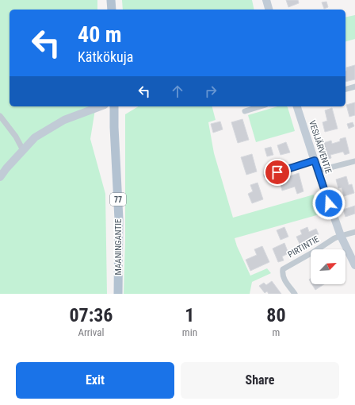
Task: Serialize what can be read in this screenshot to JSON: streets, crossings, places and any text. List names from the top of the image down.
{
  "streets": {
    "main road": ["77", "MAANINGANTIE"],
    "street": ["VESIJÄRVENTIE", "PIRTINTIE"]
  },
  "crossings": [
    ["VESIJÄRVENTIE", "PIRTINTIE"]
  ],
  "north": "top right",
  "page": {
    "turn": ["40 m", "Kätkökuja"],
    "eta": [
      "07:36",
      "Arrival",
      "1",
      "min",
      "80",
      "m"
    ],
    "buttons": ["Exit", "Share"]
  }
}
